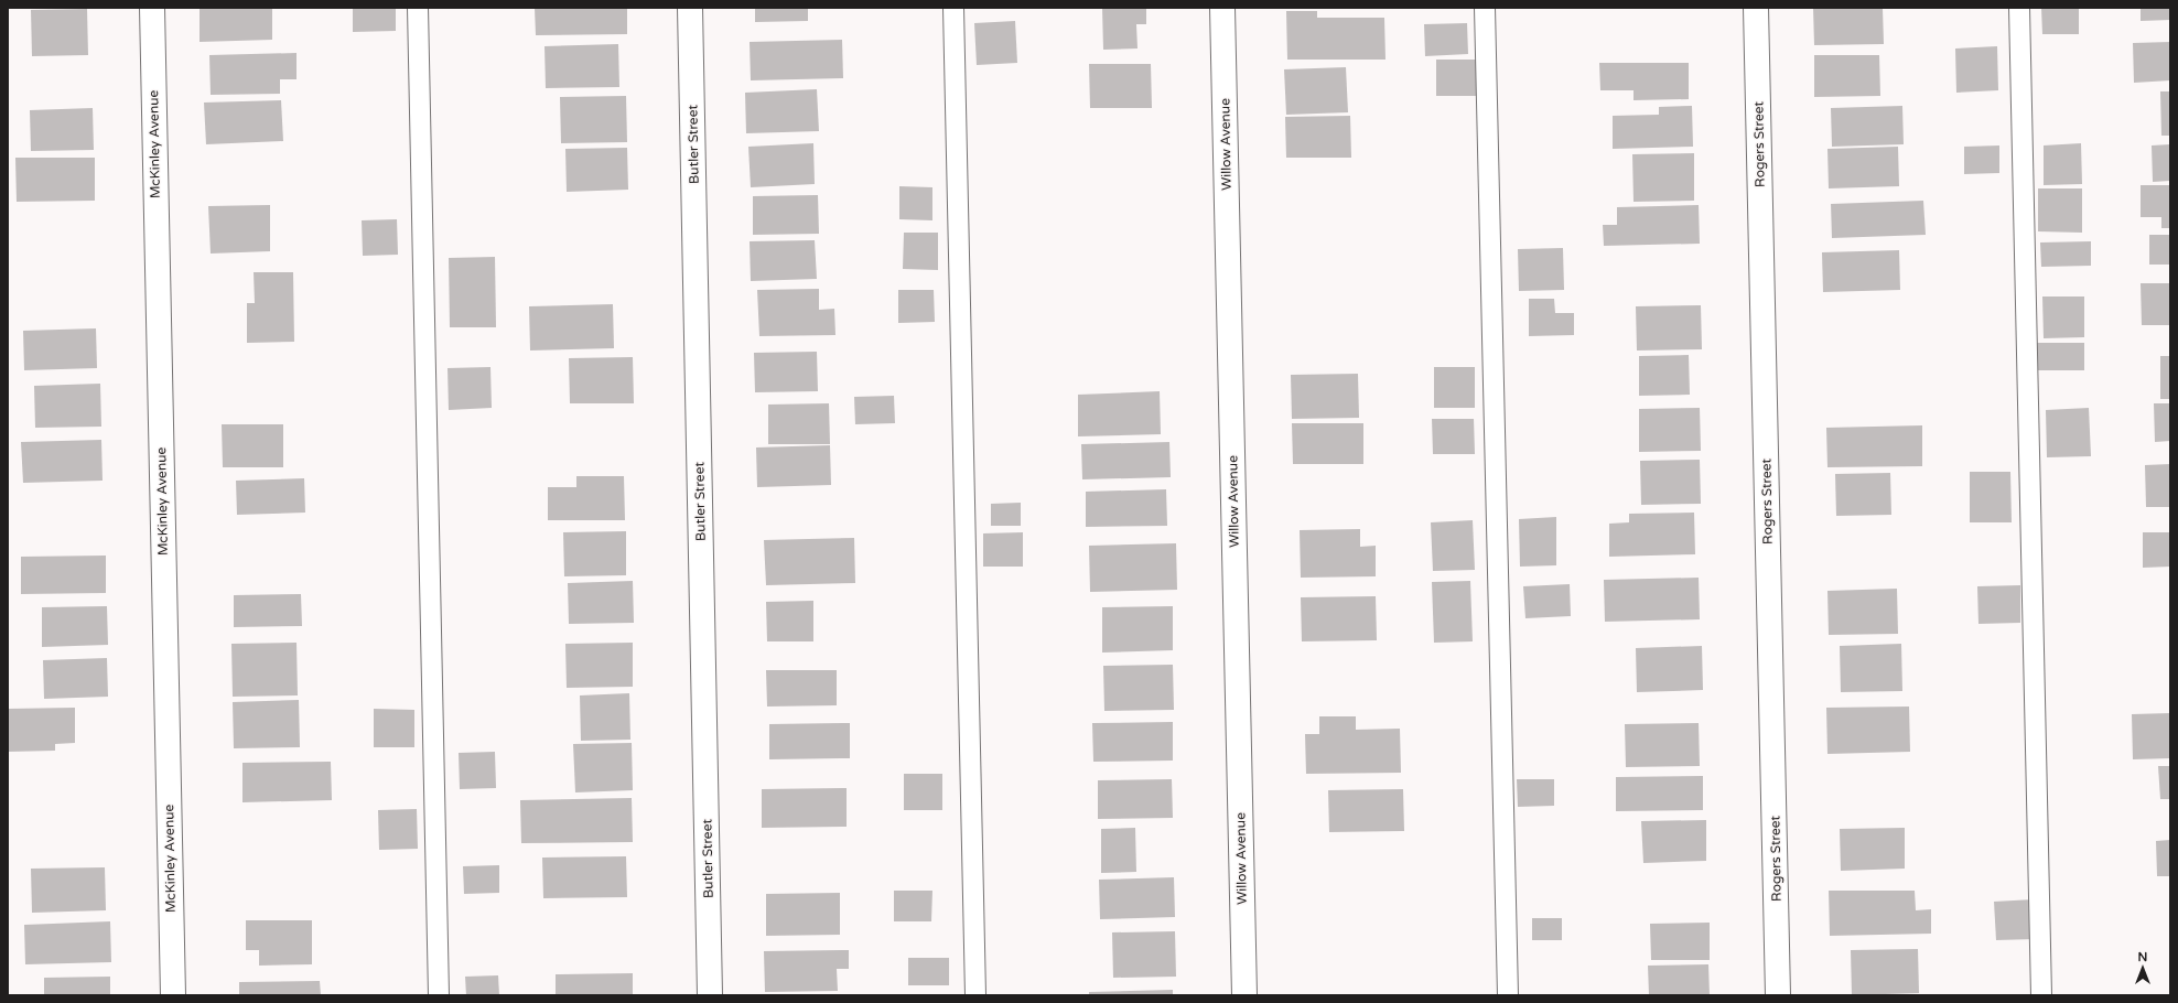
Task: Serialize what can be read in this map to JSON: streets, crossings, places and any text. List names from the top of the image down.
{
  "streets": {
    "street": [
      "McKinley Avenue",
      "Butler Street",
      "Willow Avenue",
      "Rogers Street"
    ]
  },
  "north": "top"
}
